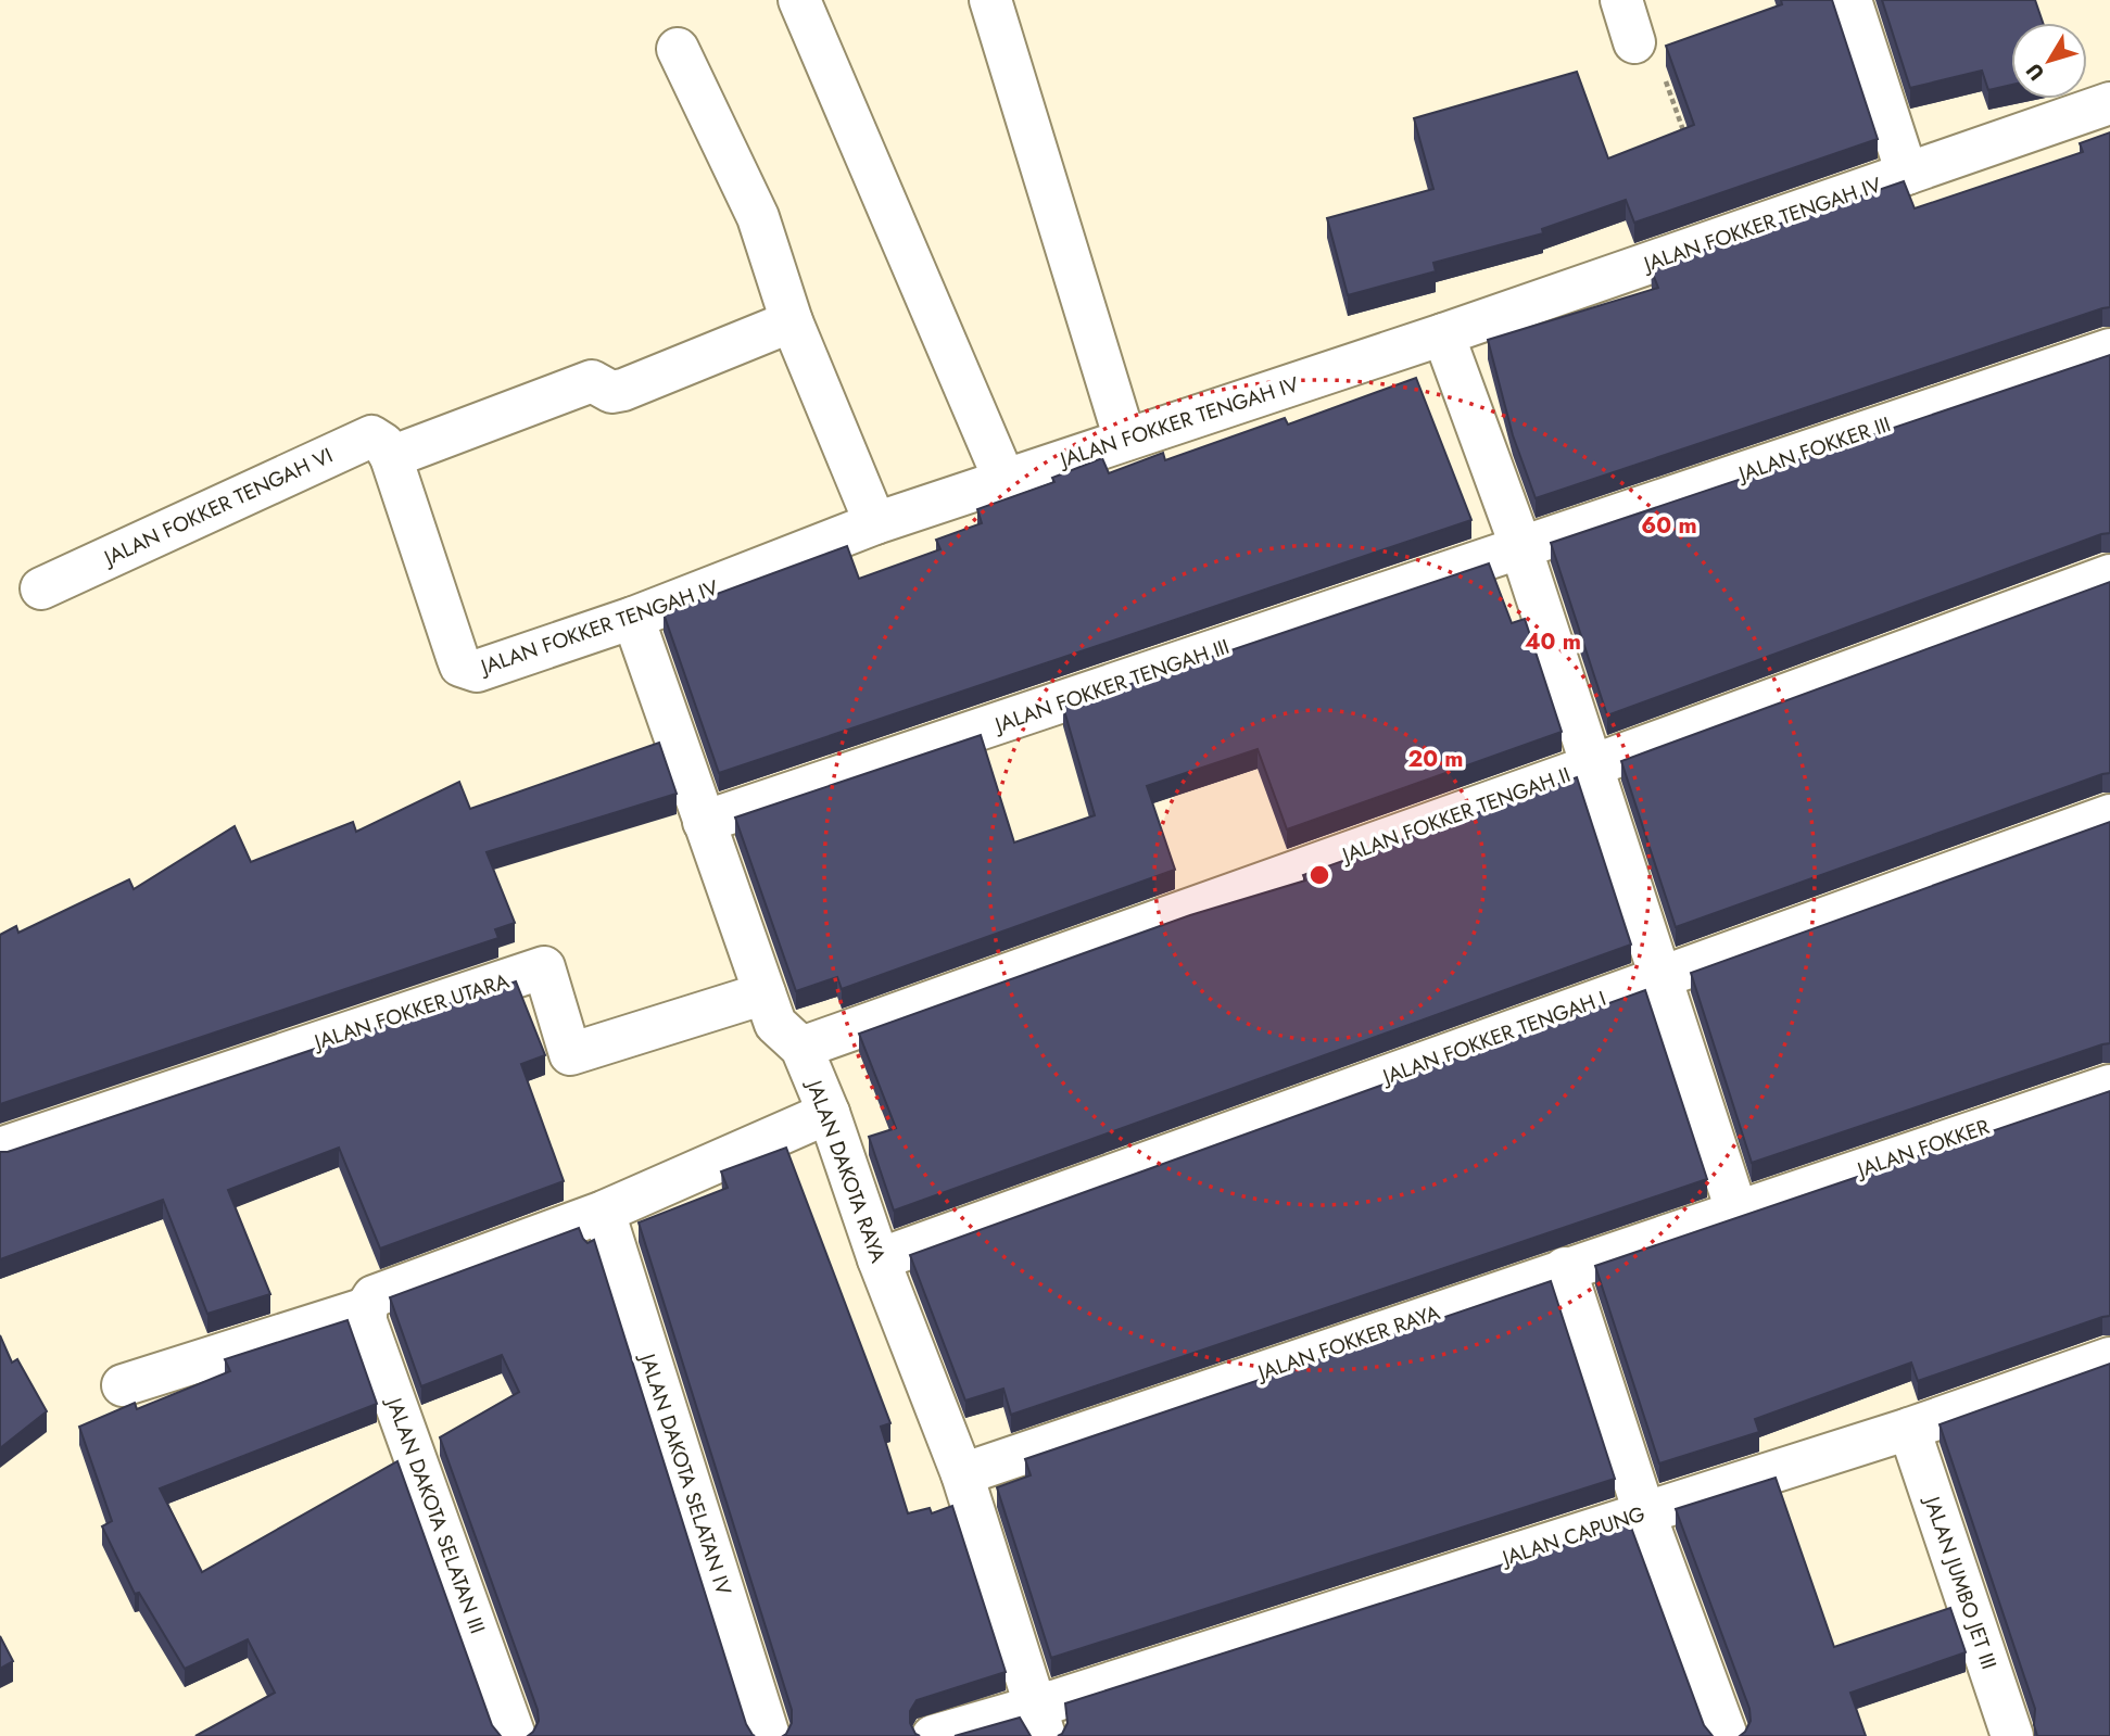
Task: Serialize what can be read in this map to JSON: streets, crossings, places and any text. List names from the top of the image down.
{
  "streets": {
    "street": [
      "JALAN FOKKER TENGAH IV",
      "JALAN FOKKER III",
      "JALAN FOKKER TENGAH VI",
      "JALAN FOKKER TENGAH III",
      "JALAN FOKKER TENGAH II",
      "JALAN FOKKER UTARA",
      "JALAN FOKKER TENGAH I",
      "JALAN FOKKER",
      "JALAN DAKOTA RAYA",
      "JALAN FOKKER RAYA",
      "JALAN DAKOTA SELATAN IV",
      "JALAN DAKOTA SELATAN III",
      "JALAN CAPUNG",
      "JALAN JUMBO JET III"
    ]
  },
  "crossings": [
    ["JALAN FOKKER TENGAH IV", "JALAN FOKKER TENGAH VI"],
    ["JALAN FOKKER TENGAH IV", "JALAN DAKOTA RAYA"],
    ["JALAN FOKKER III", "JALAN FOKKER TENGAH III"],
    ["JALAN FOKKER TENGAH III", "JALAN DAKOTA RAYA"],
    ["JALAN FOKKER TENGAH II", "JALAN DAKOTA RAYA"],
    ["JALAN FOKKER UTARA", "JALAN DAKOTA RAYA"],
    ["JALAN FOKKER TENGAH I", "JALAN DAKOTA RAYA"],
    ["JALAN FOKKER", "JALAN FOKKER RAYA"],
    ["JALAN DAKOTA RAYA", "JALAN FOKKER RAYA"],
    ["JALAN DAKOTA RAYA", "JALAN CAPUNG"],
    ["JALAN CAPUNG", "JALAN JUMBO JET III"]
  ],
  "north": "bottom left",
  "rings": ["60 m", "40 m", "20 m"]
}
